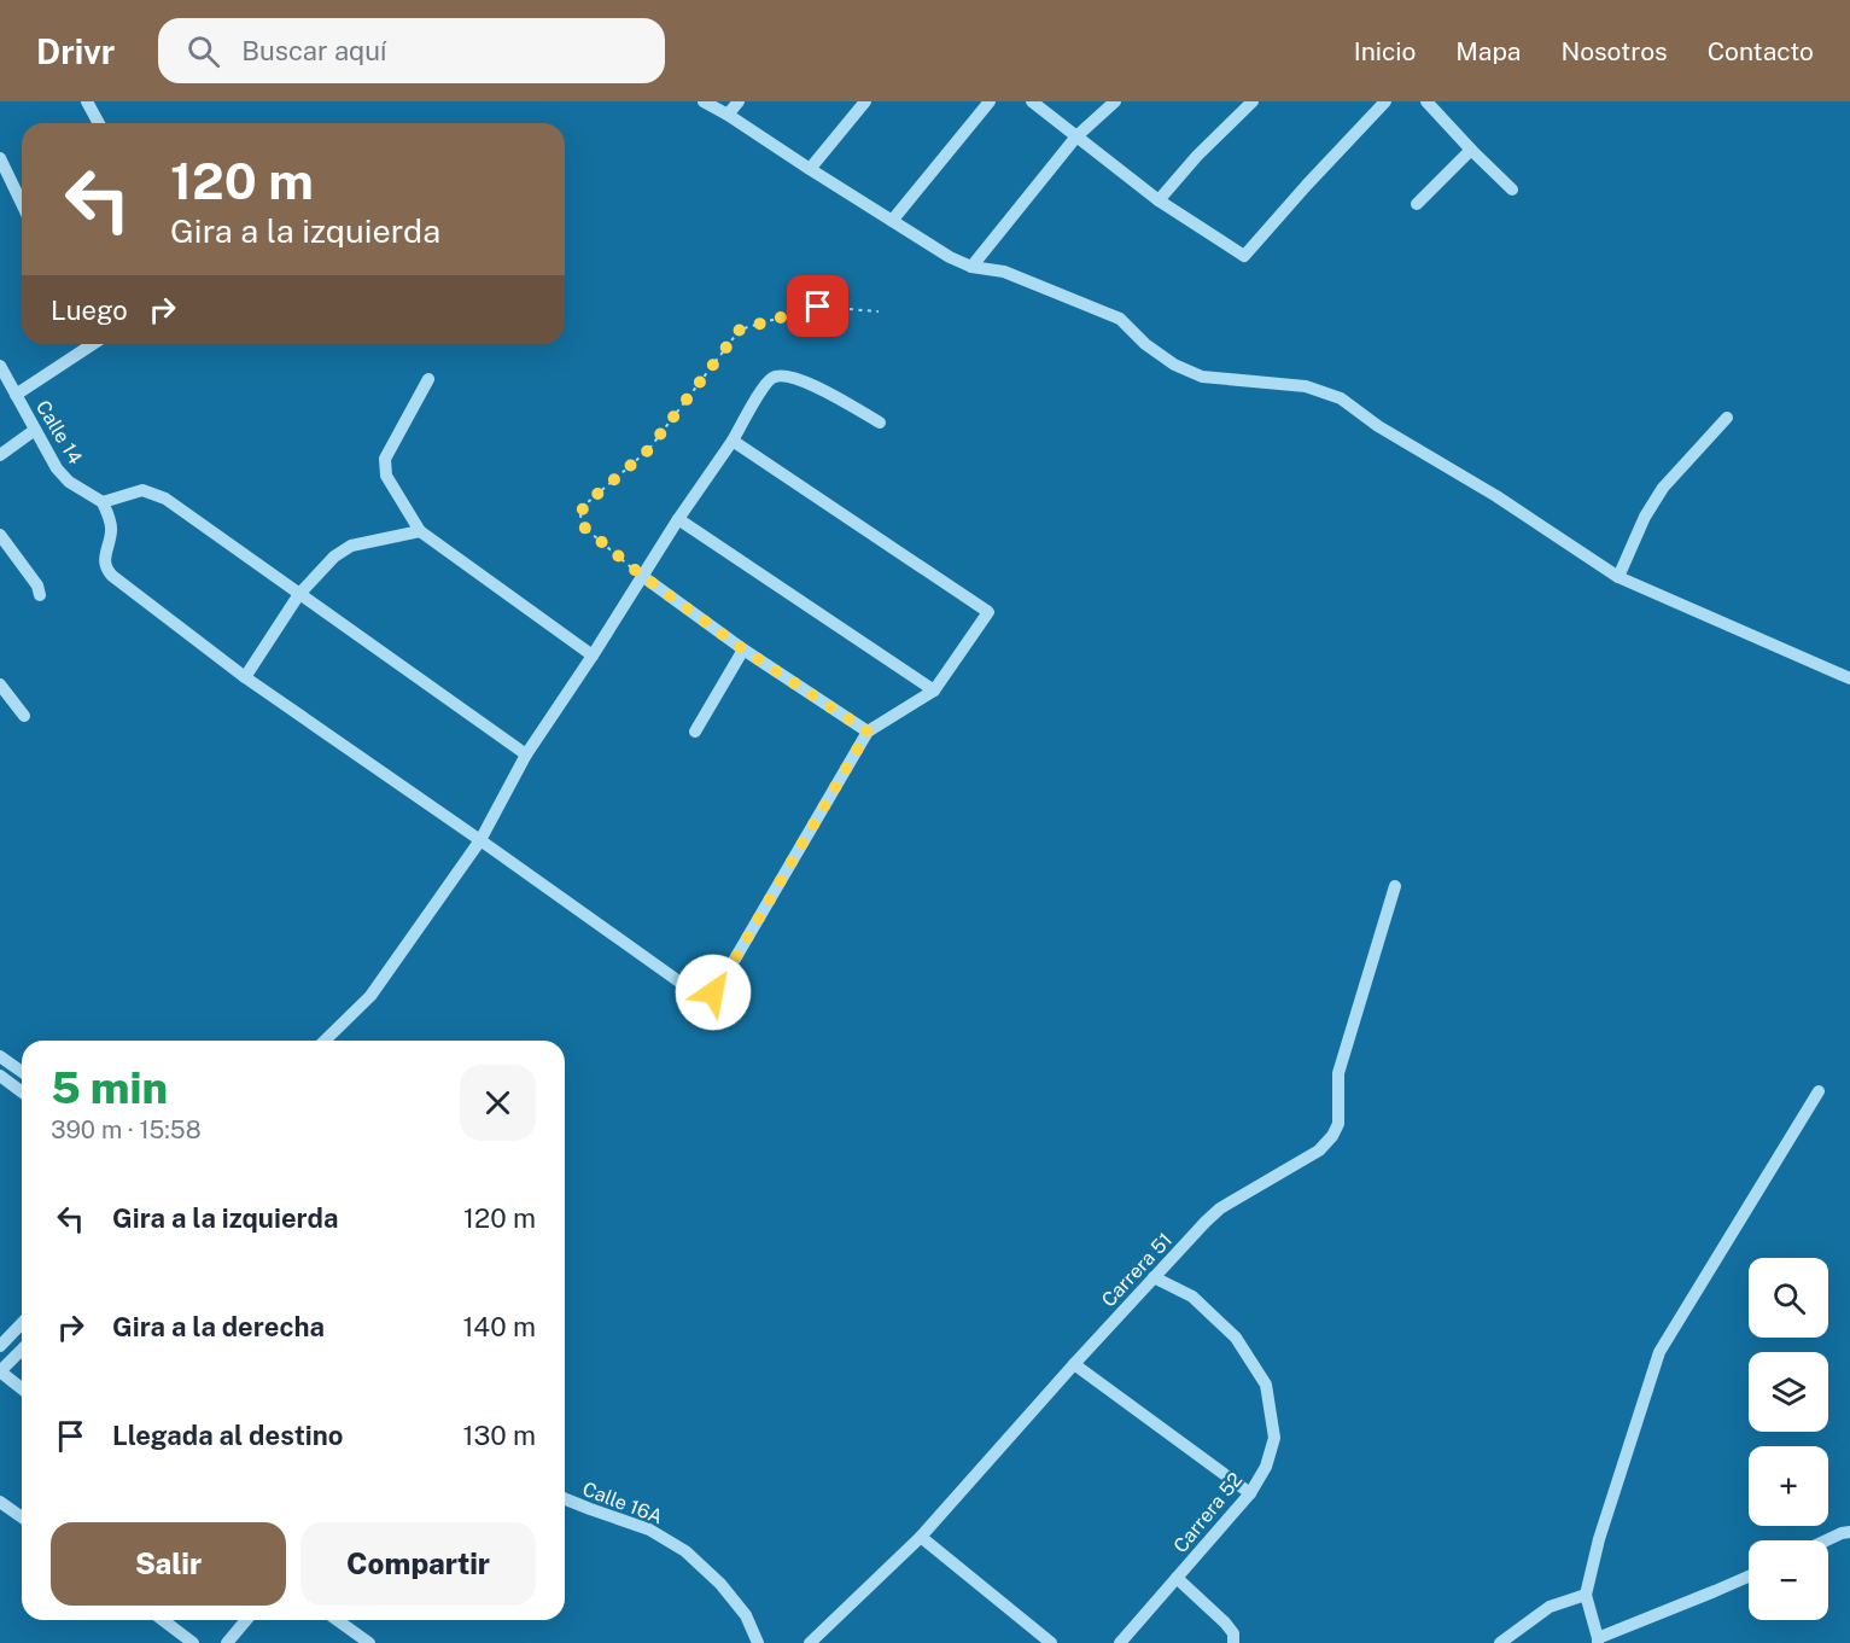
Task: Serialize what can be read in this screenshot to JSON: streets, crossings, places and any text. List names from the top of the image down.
{
  "streets": {
    "street": [
      "Calle 14",
      "Carrera 51",
      "Calle 16A",
      "Carrera 52"
    ]
  },
  "crossings": [
    ["Carrera 51", "Carrera 52"]
  ],
  "page": {
    "header": "Drivr",
    "search": "Buscar aquí",
    "nav": [
      "Inicio",
      "Mapa",
      "Nosotros",
      "Contacto"
    ],
    "turn": ["120 m", "Gira a la izquierda"],
    "then": "Luego",
    "heading": ["5 min", "390 m · 15:58"],
    "list": [
      {
        "name": "Gira a la izquierda",
        "value": "120 m"
      },
      {
        "name": "Gira a la derecha",
        "value": "140 m"
      },
      {
        "name": "Llegada al destino",
        "value": "130 m"
      }
    ],
    "map_buttons": ["+", "−"],
    "buttons": ["Salir", "Compartir"]
  }
}
